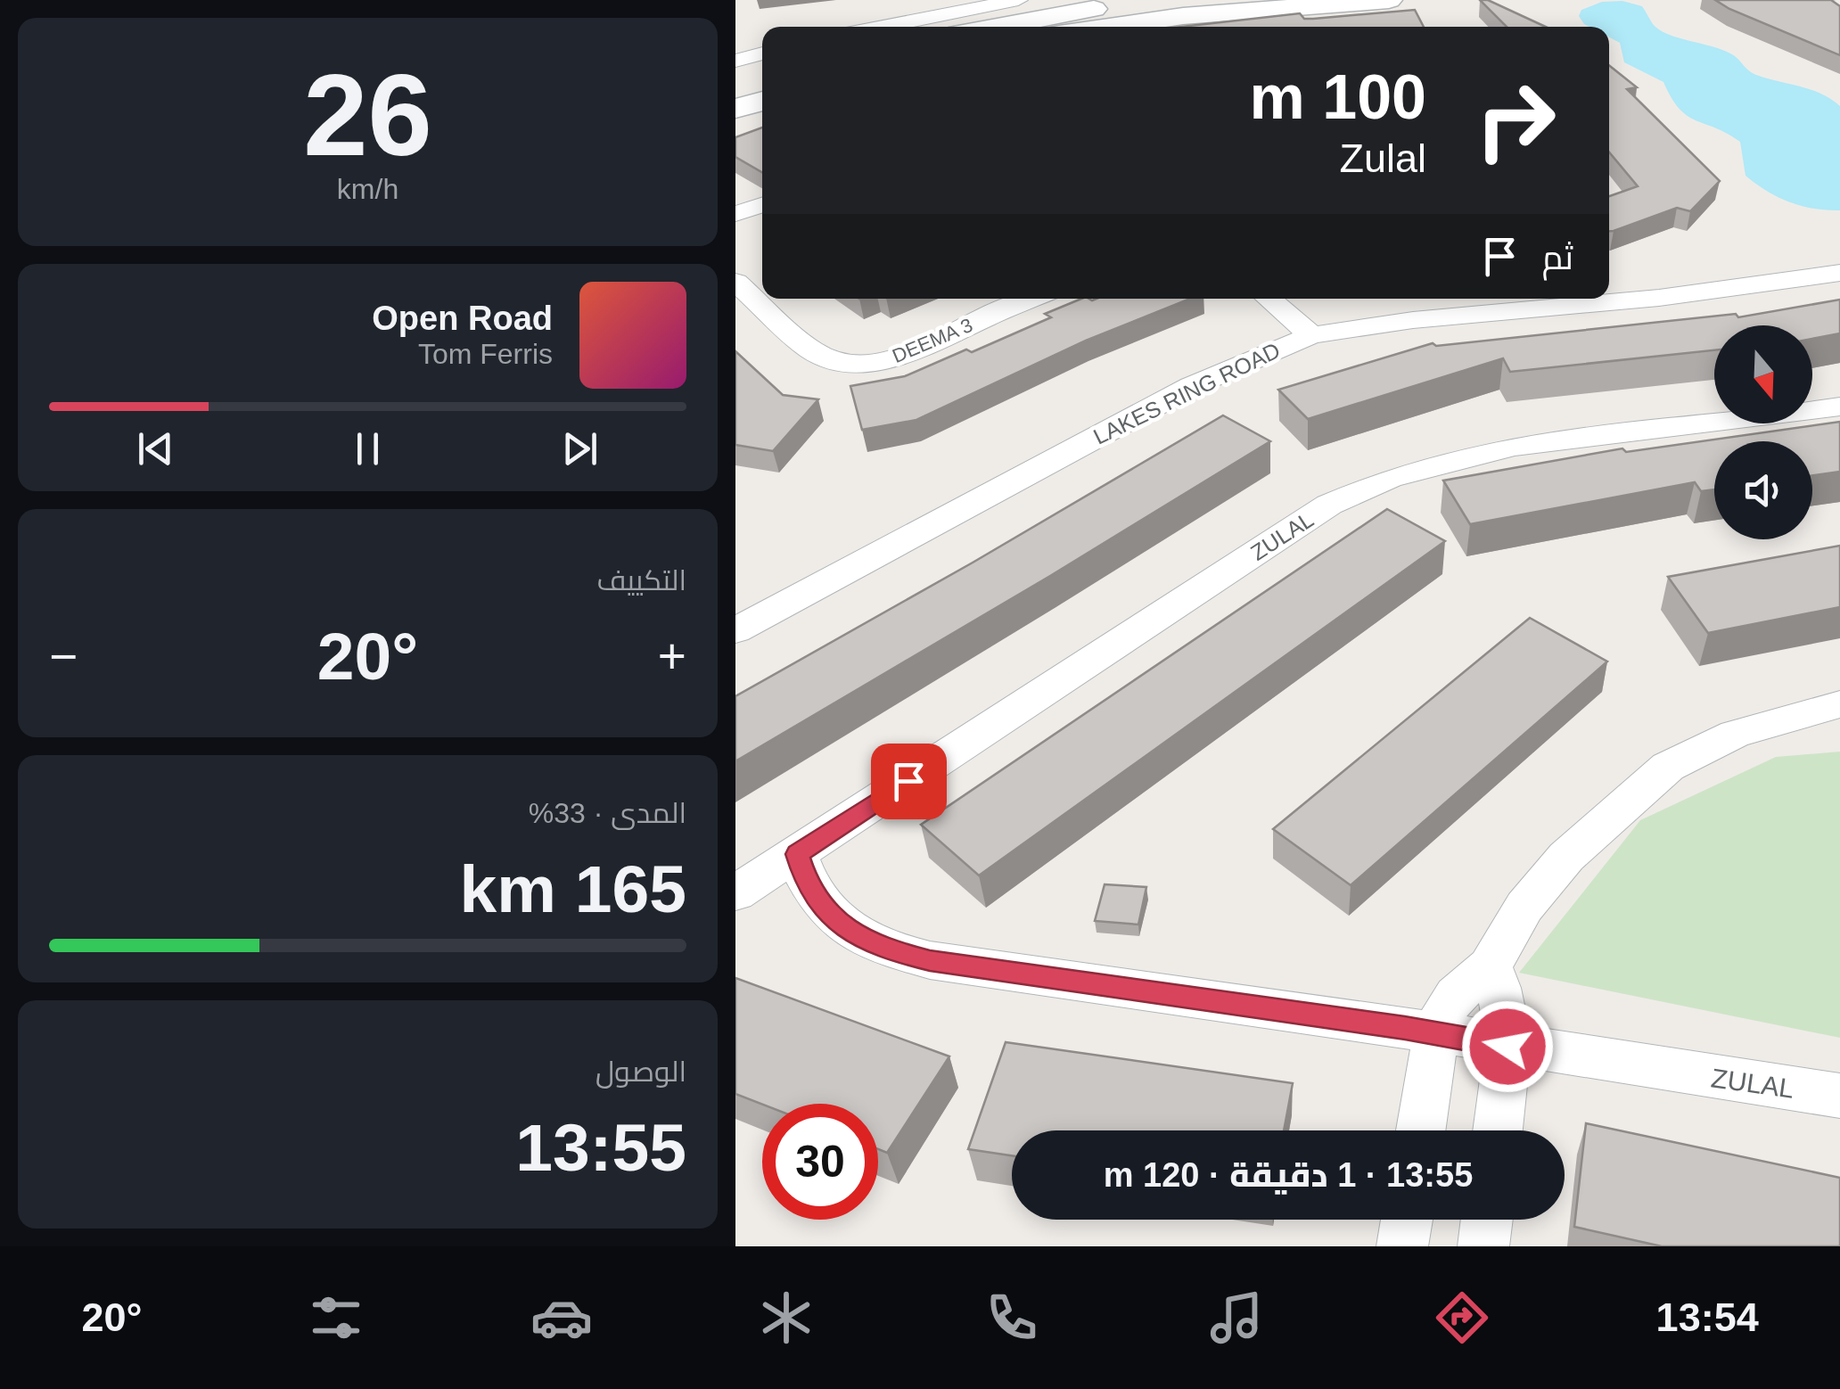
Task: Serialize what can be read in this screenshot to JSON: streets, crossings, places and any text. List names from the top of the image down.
{
  "streets": {
    "street": ["DEEMA 3", "LAKES RING ROAD", "ZULAL"]
  },
  "north": "bottom",
  "page": {
    "tile": [
      ["26", "km/h"],
      "التكييف",
      ["المدى · 33%", "165 km"],
      ["الوصول", "13:55"]
    ],
    "turn": ["100 m", "Zulal"],
    "then": "ثم",
    "song": ["Open Road", "Tom Ferris"],
    "heat": ["−", "20°", "+"],
    "limit": "30",
    "trip": "13:55 · 1 دقيقة · 120 m",
    "tabs": ["13:54", "20°"]
  }
}
